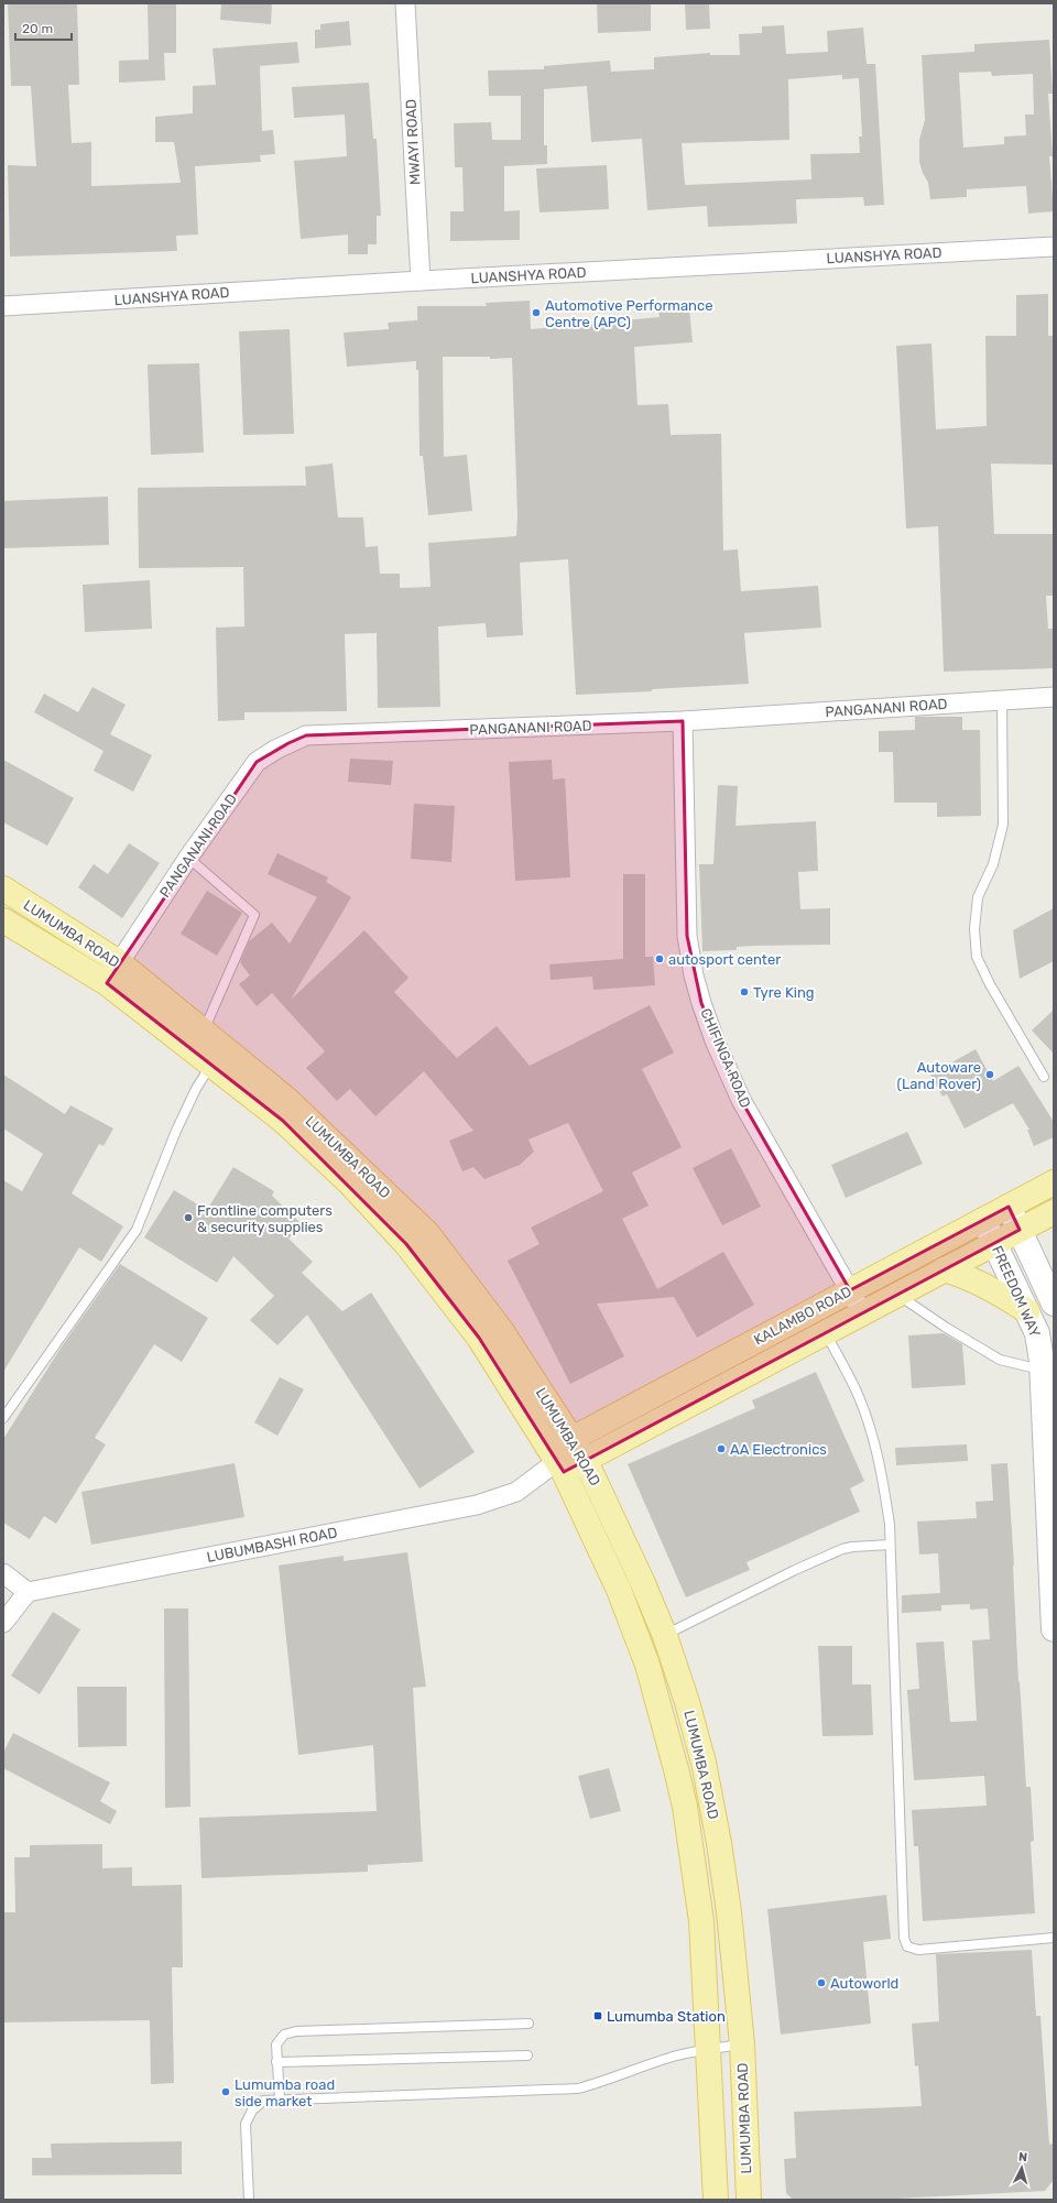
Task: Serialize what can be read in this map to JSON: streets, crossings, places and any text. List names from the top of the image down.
{
  "streets": {
    "main road": ["LUMUMBA ROAD", "FREEDOM WAY", "KALAMBO ROAD"],
    "street": [
      "MWAYI ROAD",
      "LUANSHYA ROAD",
      "PANGANANI ROAD",
      "CHIFINGA ROAD",
      "LUBUMBASHI ROAD"
    ]
  },
  "crossings": [
    ["MWAYI ROAD", "LUANSHYA ROAD"],
    ["PANGANANI ROAD", "LUMUMBA ROAD"],
    ["PANGANANI ROAD", "CHIFINGA ROAD"],
    ["LUMUMBA ROAD", "KALAMBO ROAD"],
    ["LUMUMBA ROAD", "LUBUMBASHI ROAD"],
    ["CHIFINGA ROAD", "KALAMBO ROAD"],
    ["FREEDOM WAY", "KALAMBO ROAD"],
    ["KALAMBO ROAD", "LUBUMBASHI ROAD"]
  ],
  "places": {
    "other": [
      "Automotive Performance Centre (APC)",
      "autosport center",
      "Tyre King",
      "Autoware (Land Rover)",
      "Frontline computers & security supplies",
      "AA Electronics",
      "Autoworld",
      "Lumumba road side market"
    ],
    "transit": ["Lumumba Station"]
  },
  "scale_bar": "20 m",
  "north": "top"
}
